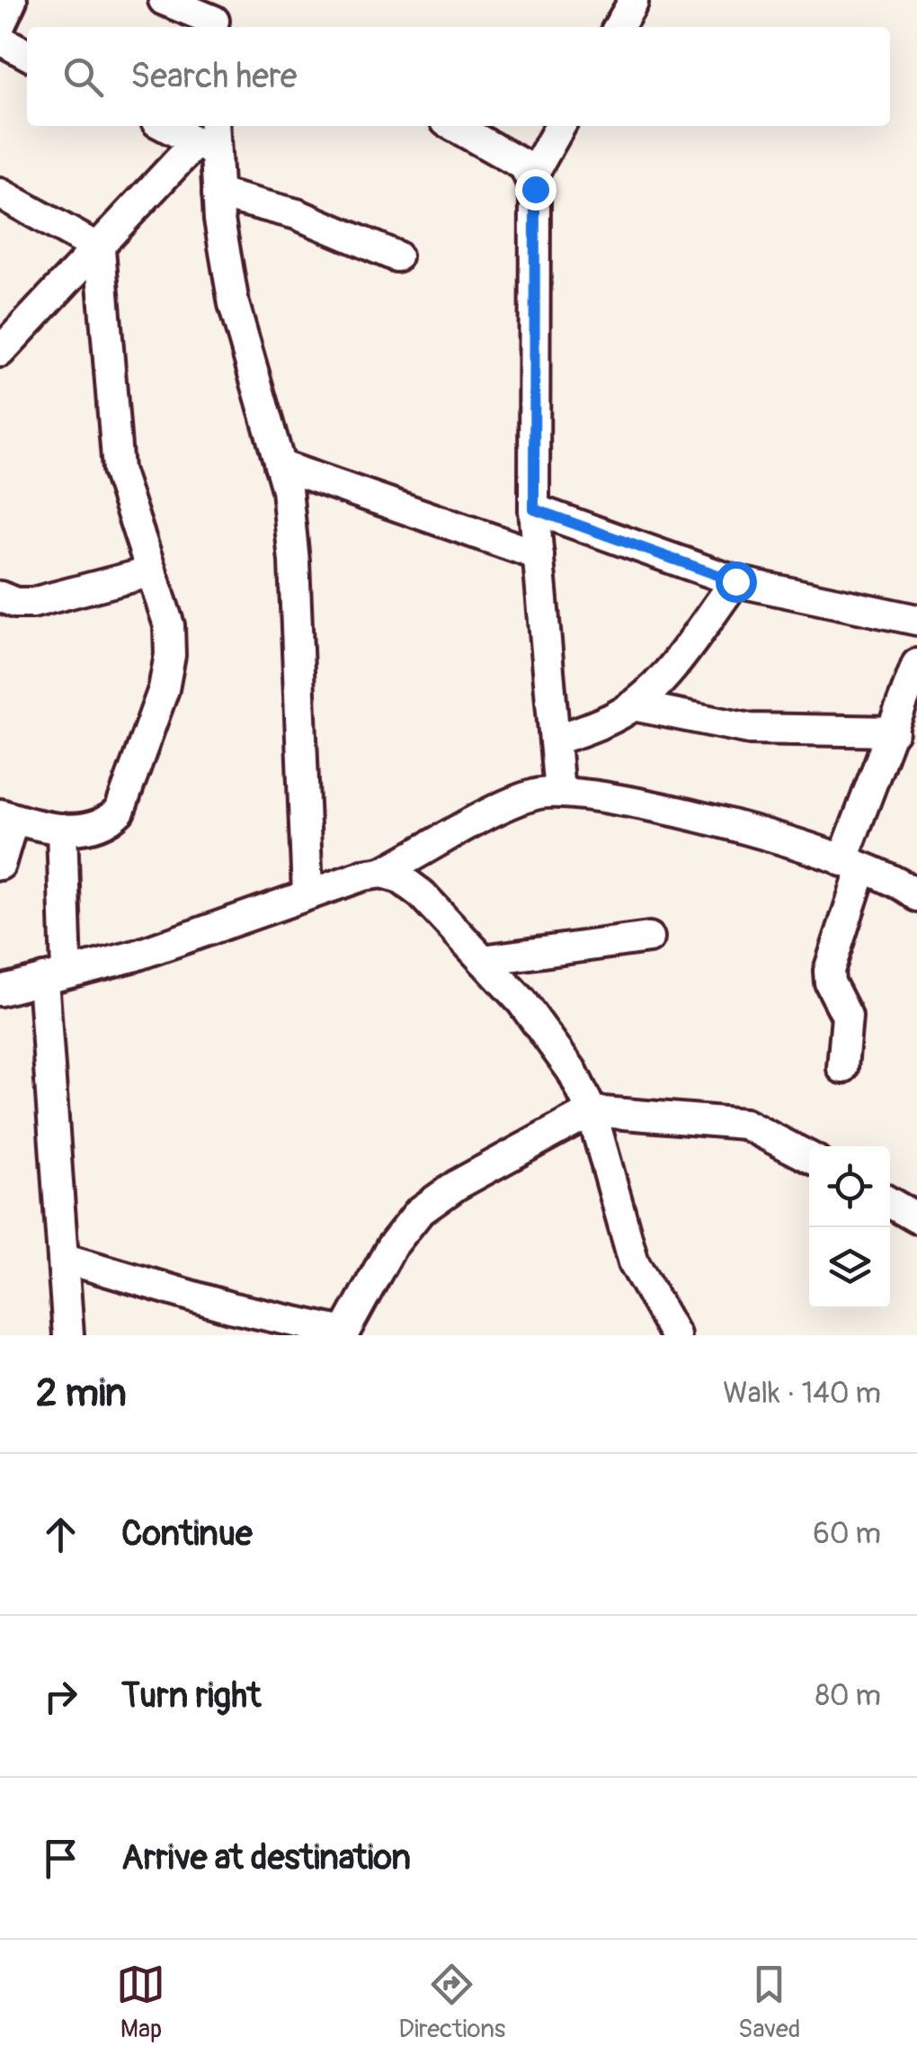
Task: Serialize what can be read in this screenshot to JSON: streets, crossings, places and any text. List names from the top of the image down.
{
  "page": {
    "search": "Search here",
    "heading": ["2 min", "Walk · 140 m"],
    "list": [
      ["Continue", "60 m"],
      ["Turn right", "80 m"],
      "Arrive at destination"
    ],
    "nav": ["Map", "Directions", "Saved"]
  }
}
